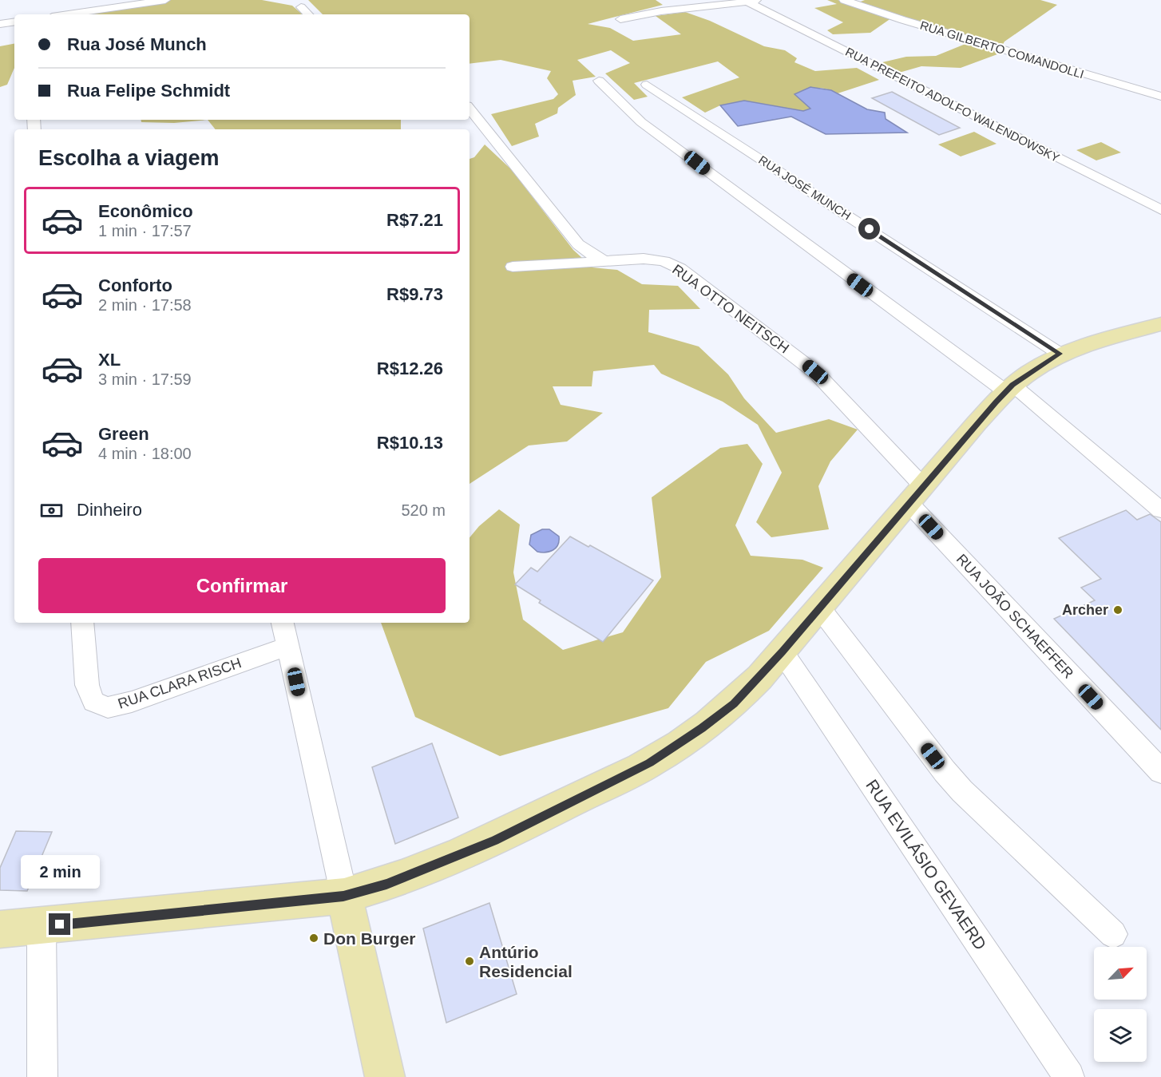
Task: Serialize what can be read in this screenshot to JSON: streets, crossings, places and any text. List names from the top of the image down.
{
  "streets": {
    "street": [
      "RUA GILBERTO COMANDOLLI",
      "RUA PREFEITO ADOLFO WALENDOWSKY",
      "RUA JOSÉ MUNCH",
      "RUA OTTO NEITSCH",
      "RUA JOÃO SCHAEFFER",
      "RUA CLARA RISCH",
      "RUA EVILÁSIO GEVAERD"
    ]
  },
  "crossings": [
    ["RUA OTTO NEITSCH", "RUA JOÃO SCHAEFFER"]
  ],
  "places": ["Archer", "Don Burger", "Antúrio Residencial"],
  "north": "top right",
  "page": {
    "banner": ["Rua José Munch", "Rua Felipe Schmidt"],
    "heading": "Escolha a viagem",
    "list": [
      {
        "name": "Econômico",
        "note": "1 min · 17:57",
        "value": "R$7.21"
      },
      {
        "name": "Conforto",
        "note": "2 min · 17:58",
        "value": "R$9.73"
      },
      {
        "name": "XL",
        "note": "3 min · 17:59",
        "value": "R$12.26"
      },
      {
        "name": "Green",
        "note": "4 min · 18:00",
        "value": "R$10.13"
      }
    ],
    "pay": ["Dinheiro", "520 m"],
    "buttons": "Confirmar",
    "bubble": "2 min"
  }
}
